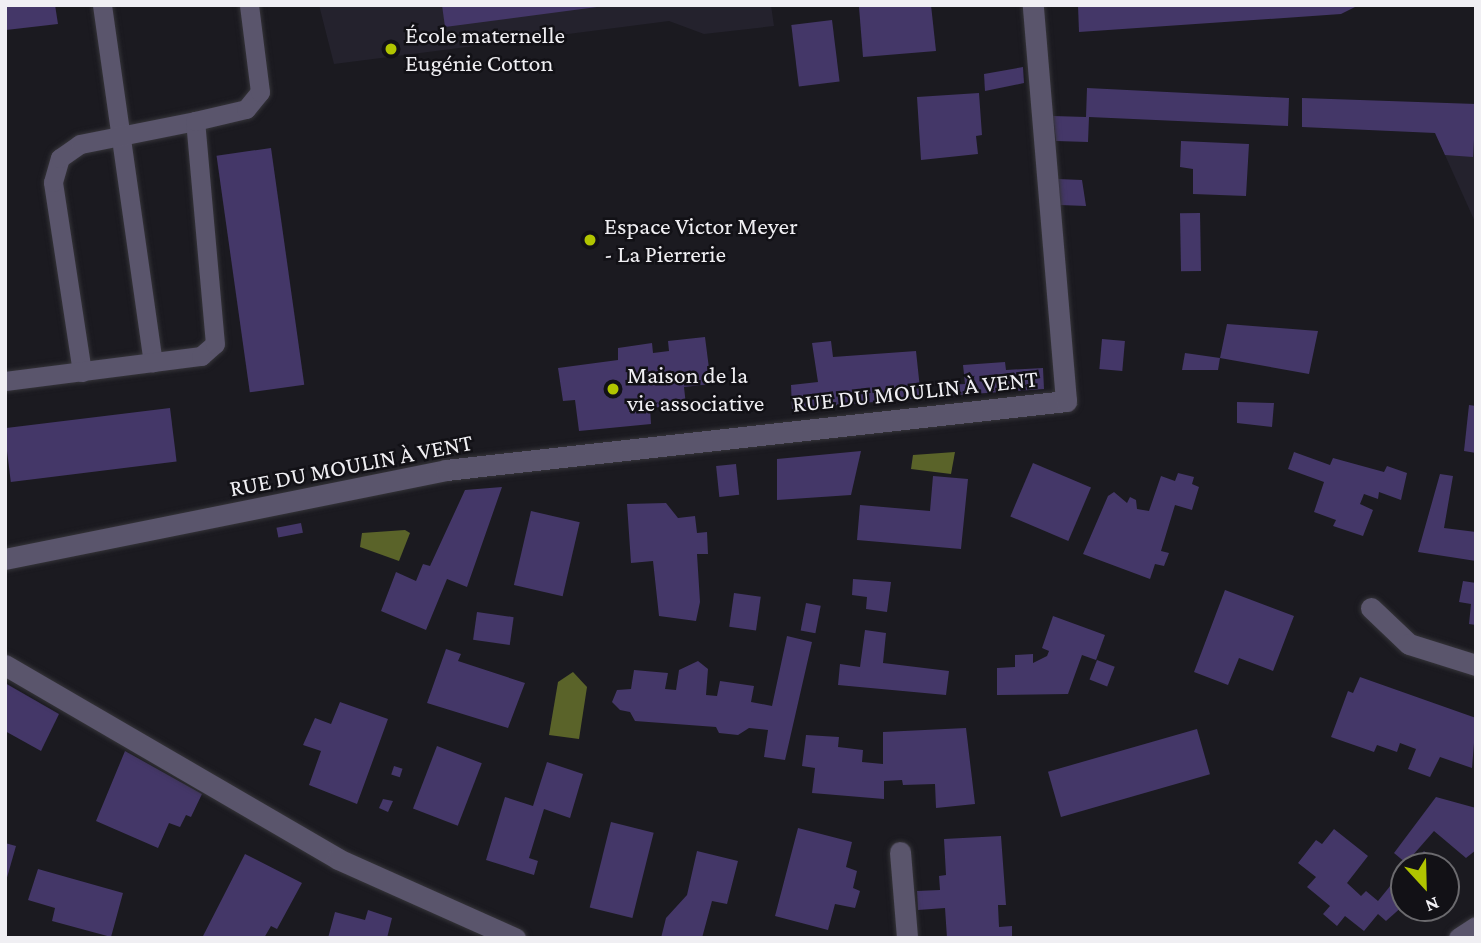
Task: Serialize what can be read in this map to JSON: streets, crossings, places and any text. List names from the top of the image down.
{
  "streets": {
    "street": ["RUE DU MOULIN À VENT"]
  },
  "places": ["École maternelle Eugénie Cotton", "Espace Victor Meyer - La Pierrerie", "Maison de la vie associative"],
  "north": "bottom"
}
